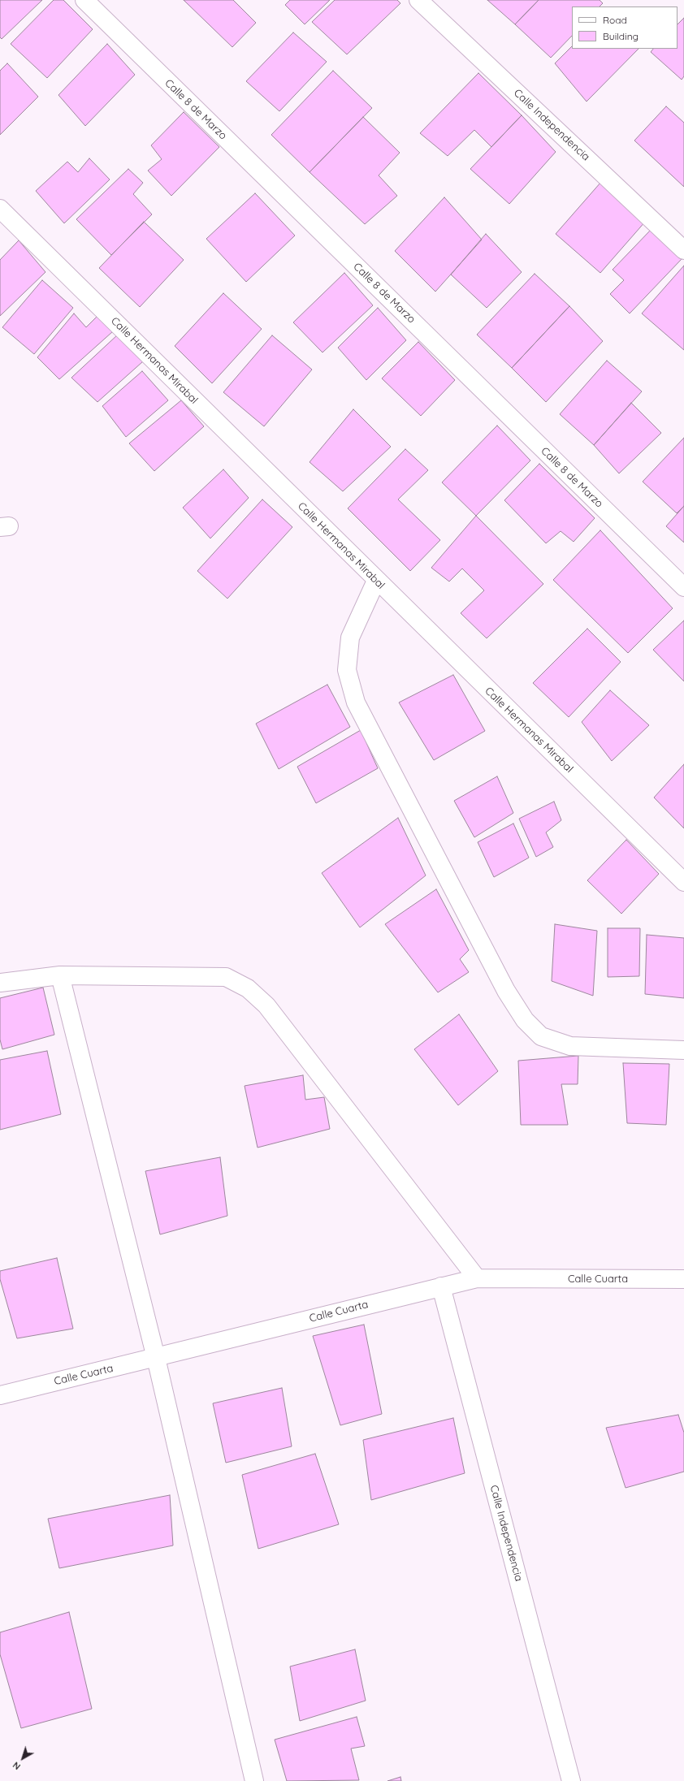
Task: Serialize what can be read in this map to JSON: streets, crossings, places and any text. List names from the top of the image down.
{
  "streets": {
    "street": [
      "Calle 8 de Marzo",
      "Calle Independencia",
      "Calle Hermanas Mirabal",
      "Calle Cuarta"
    ]
  },
  "crossings": [
    ["Calle Independencia", "Calle Cuarta"]
  ],
  "legend": ["Road", "Building"],
  "north": "bottom left"
}
